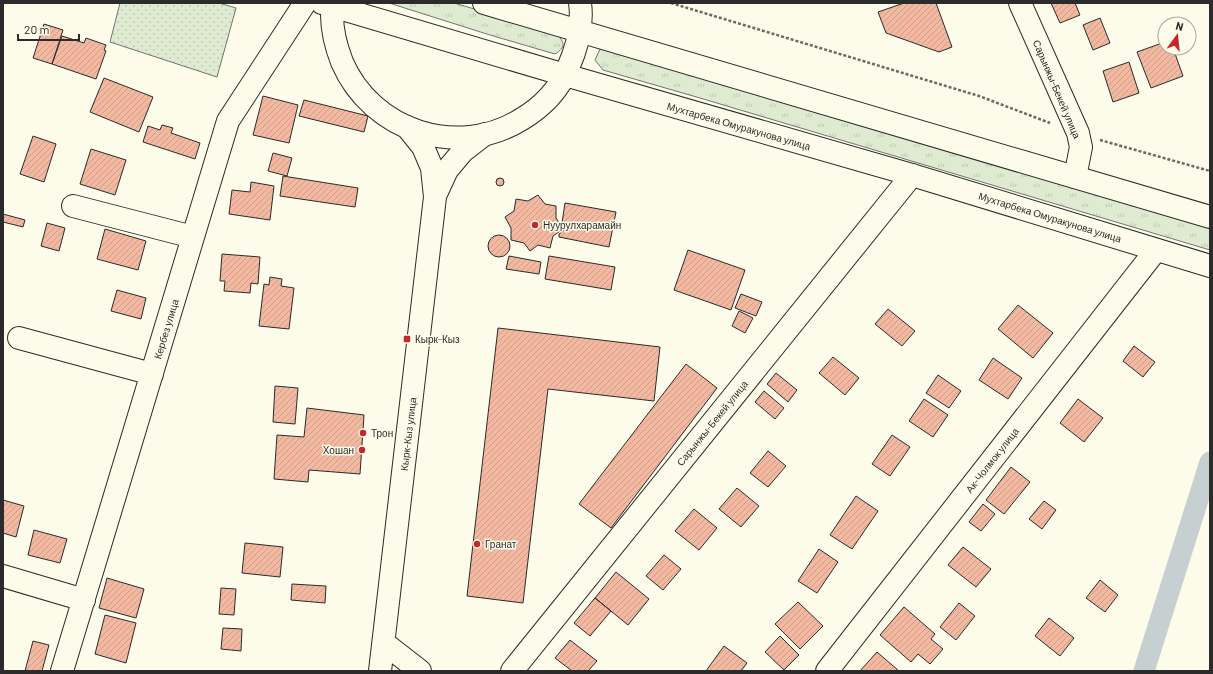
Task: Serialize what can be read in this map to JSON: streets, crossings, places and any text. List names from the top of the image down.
{
  "streets": {
    "street": [
      "Сарынжы-Бекей улица",
      "Мухтарбека Омуракунова улица",
      "Кербез улица",
      "Кырк-Кыз улица",
      "Ак-Чолмок улица"
    ]
  },
  "crossings": [
    ["Сарынжы-Бекей улица", "Мухтарбека Омуракунова улица"],
    ["Мухтарбека Омуракунова улица", "Ак-Чолмок улица"]
  ],
  "places": {
    "other": [
      "Нуурулхарамайн",
      "Трон",
      "Хошан",
      "Гранат"
    ],
    "transit": ["Кырк-Кыз"]
  },
  "scale_bar": "20 m",
  "north": "top"
}
